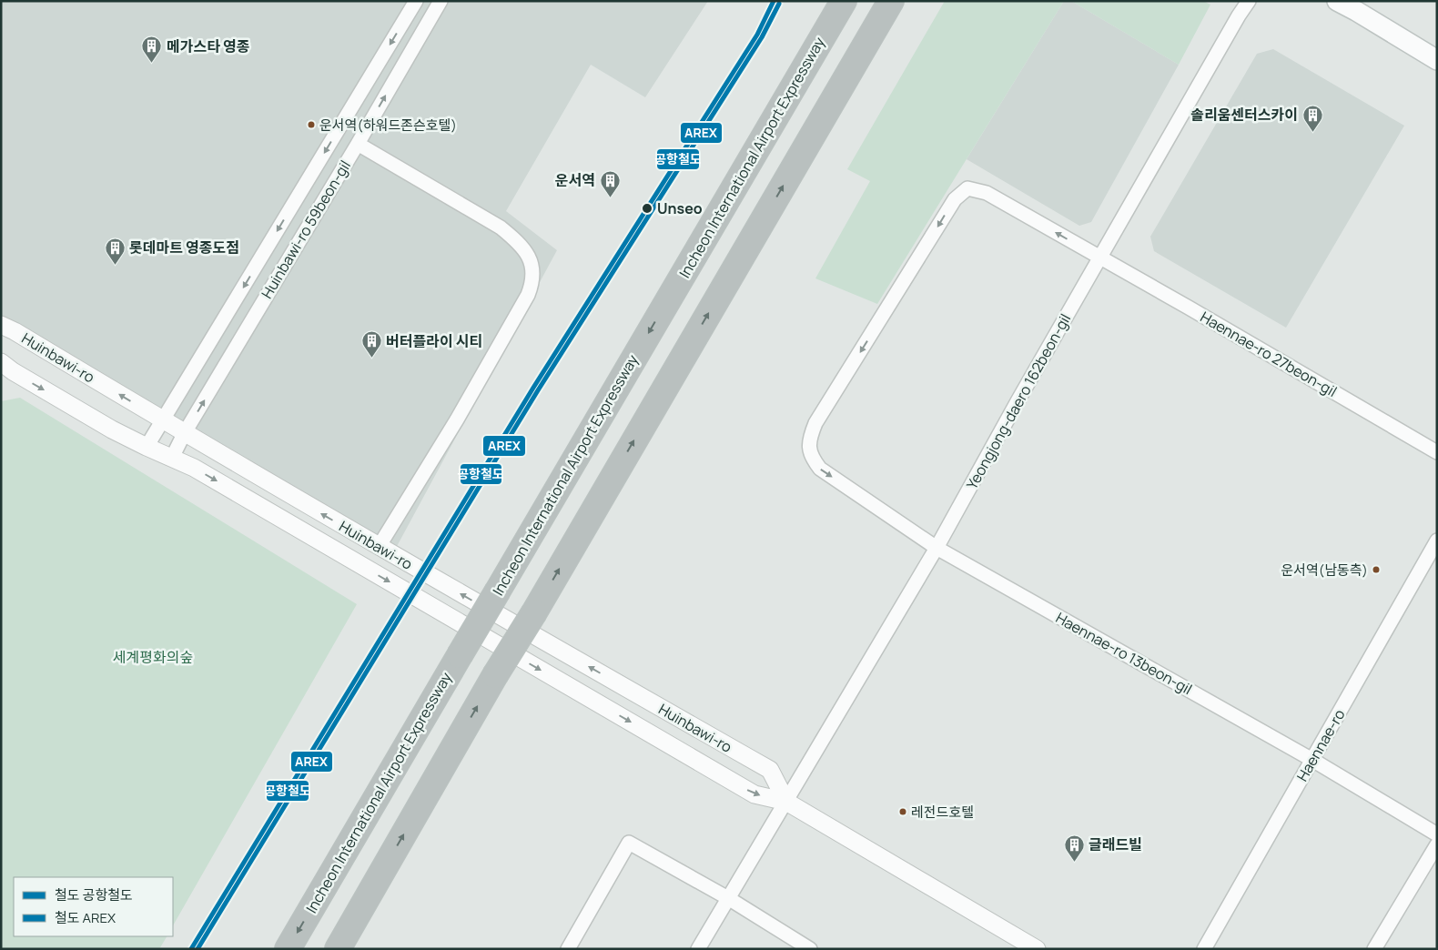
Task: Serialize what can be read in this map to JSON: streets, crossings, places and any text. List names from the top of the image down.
{
  "streets": {
    "highway": ["Incheon International Airport Expressway"],
    "street": [
      "Huinbawi-ro 59beon-gil",
      "Haennae-ro 27beon-gil",
      "Huinbawi-ro",
      "Yeongjong-daero 162beon-gil",
      "Haennae-ro 13beon-gil",
      "Haennae-ro"
    ]
  },
  "crossings": [
    ["Huinbawi-ro 59beon-gil", "Huinbawi-ro"],
    ["Haennae-ro 27beon-gil", "Yeongjong-daero 162beon-gil"],
    ["Haennae-ro 27beon-gil", "Haennae-ro 13beon-gil"],
    ["Huinbawi-ro", "Yeongjong-daero 162beon-gil"],
    ["Yeongjong-daero 162beon-gil", "Haennae-ro 13beon-gil"],
    ["Haennae-ro 13beon-gil", "Haennae-ro"]
  ],
  "parks": ["세계평화의숲"],
  "places": {
    "building": [
      "메가스타 영종",
      "솔리움센터스카이",
      "운서역",
      "롯데마트 영종도점",
      "버터플라이 시티",
      "글래드빌"
    ],
    "other": [
      "운서역(하워드존슨호텔)",
      "Unseo",
      "운서역(남동측)",
      "레전드호텔"
    ]
  },
  "lines": ["rail line 공항철도", "rail line AREX"],
  "legend": ["철도 공항철도", "철도 AREX"]
}
